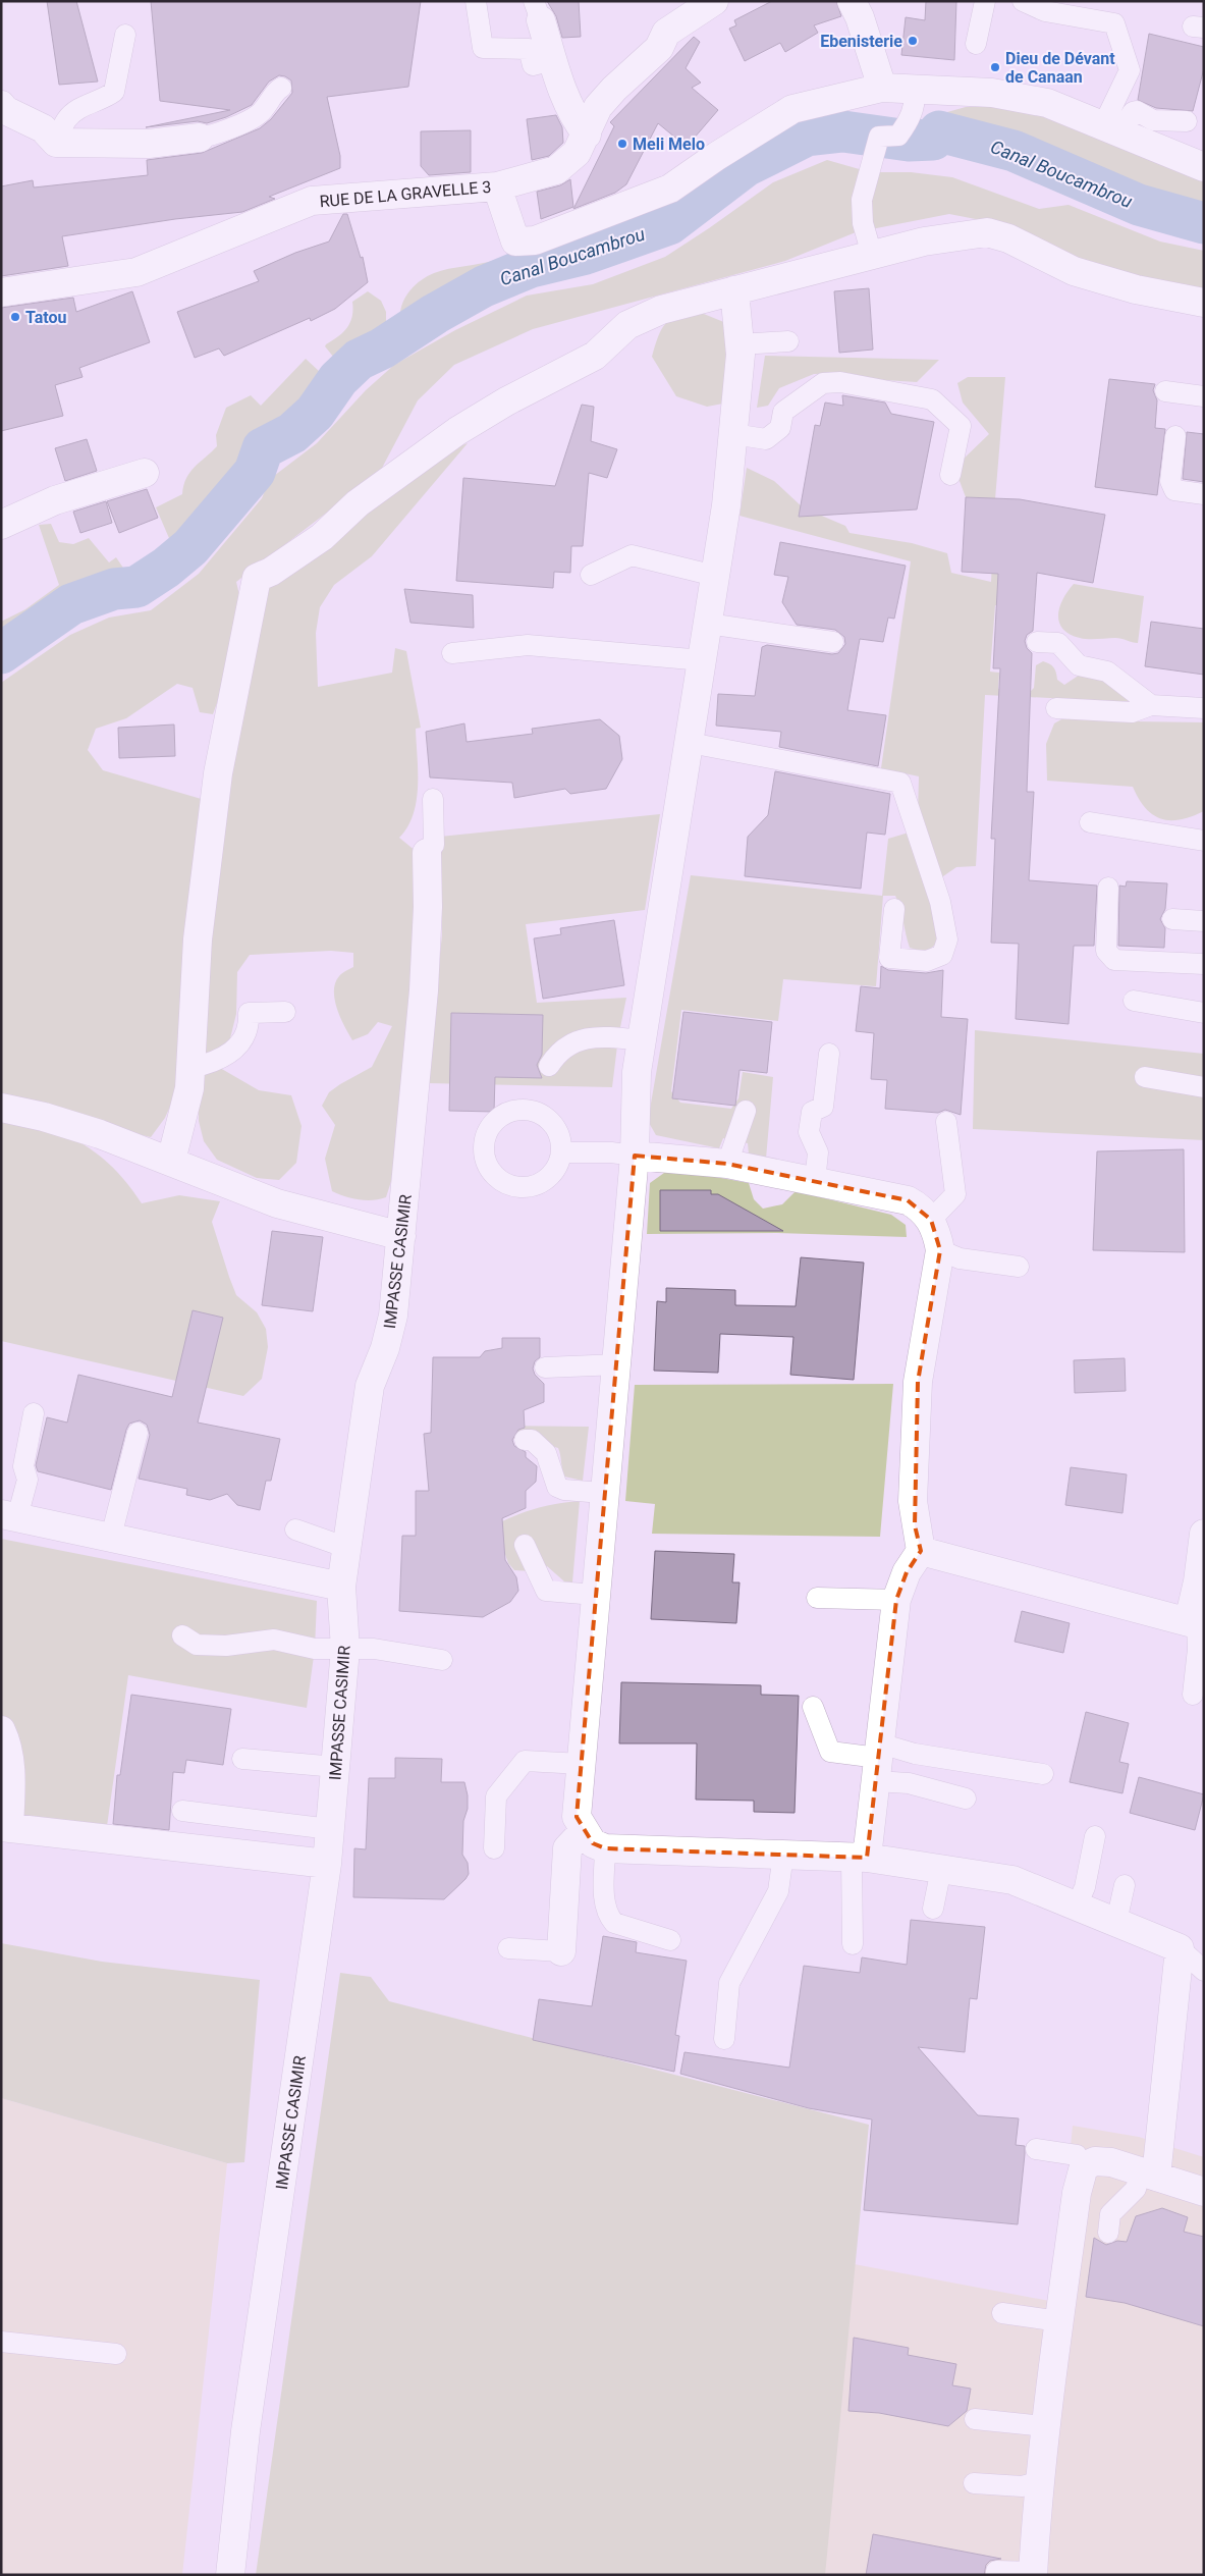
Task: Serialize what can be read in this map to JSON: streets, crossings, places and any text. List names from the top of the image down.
{
  "streets": {
    "street": ["RUE DE LA GRAVELLE 3", "IMPASSE CASIMIR"]
  },
  "water": ["Canal Boucambrou"],
  "places": [
    "Ebenisterie",
    "Dieu de Dévant de Canaan",
    "Meli Melo",
    "Tatou"
  ]
}
